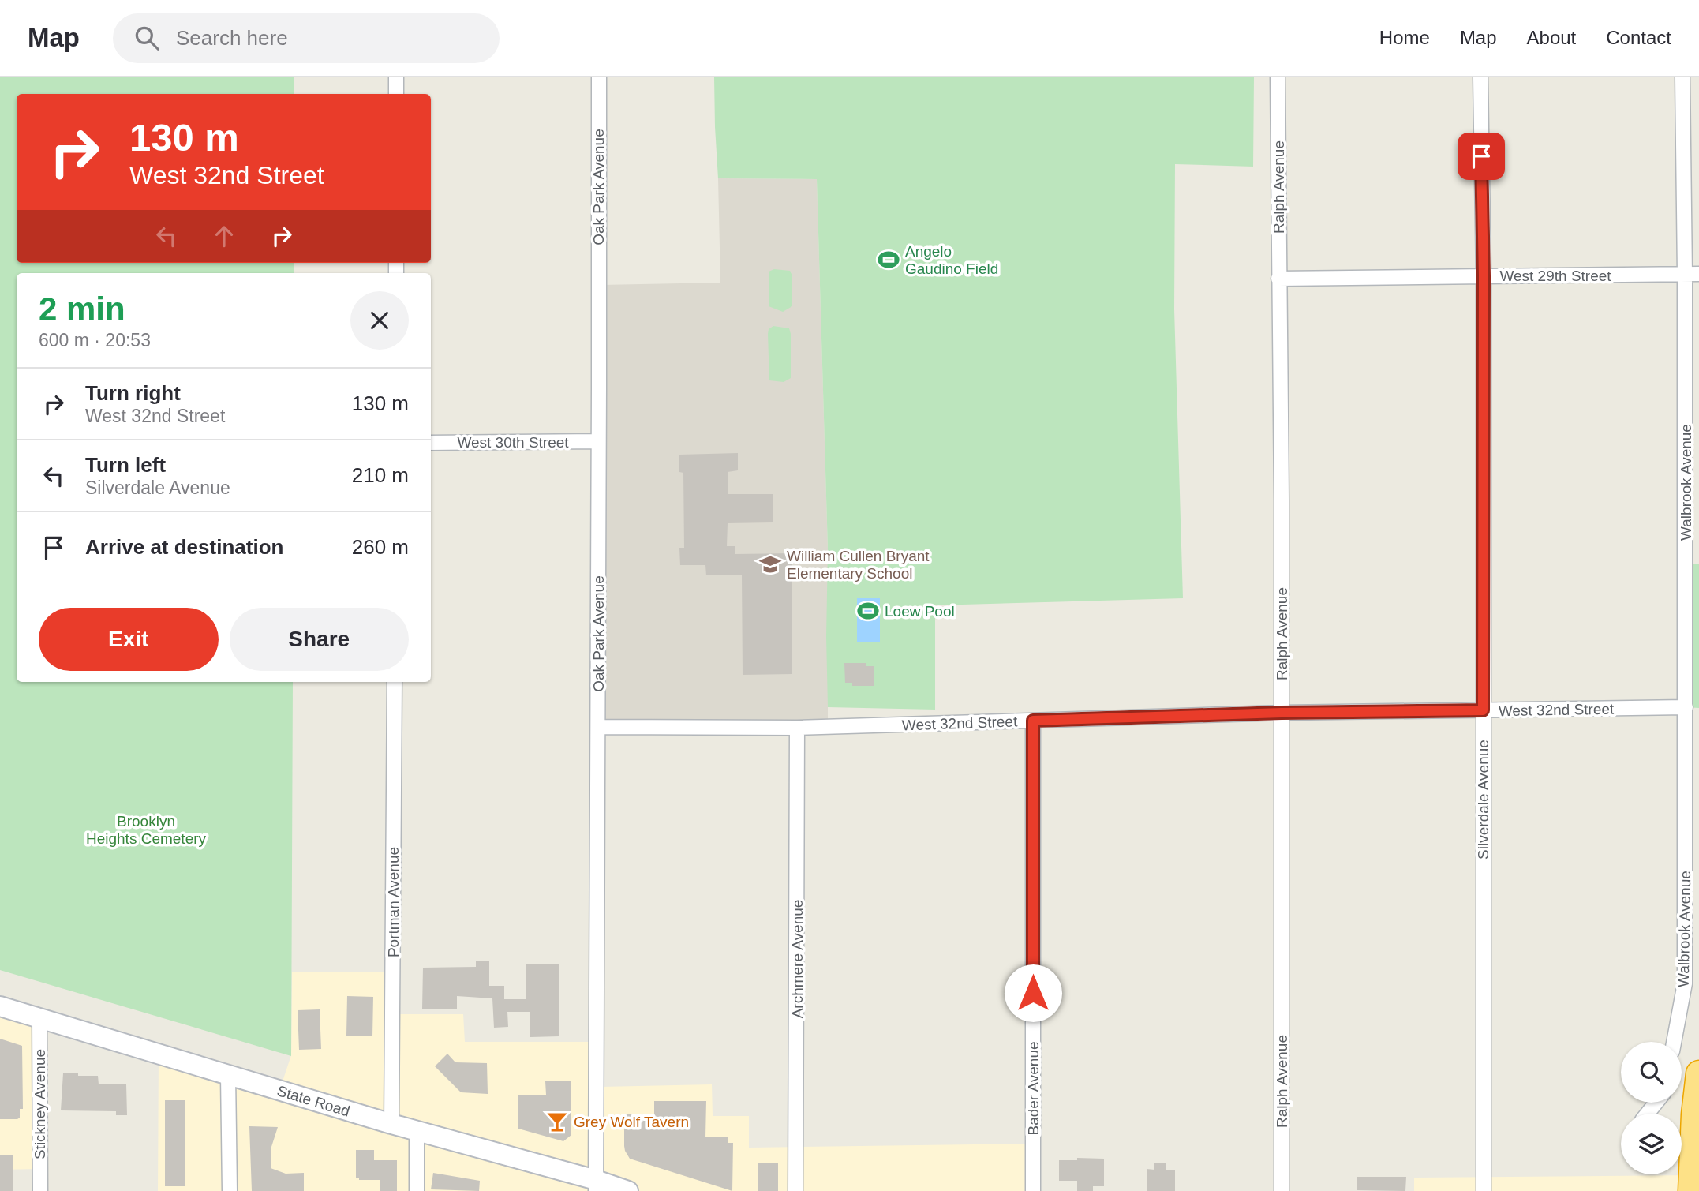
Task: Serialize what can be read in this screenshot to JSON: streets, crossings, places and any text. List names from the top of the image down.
{
  "streets": {
    "main road": ["State Road"],
    "street": [
      "Oak Park Avenue",
      "Ralph Avenue",
      "West 29th Street",
      "West 30th Street",
      "Walbrook Avenue",
      "West 32nd Street",
      "Silverdale Avenue",
      "Portman Avenue",
      "Archmere Avenue",
      "Bader Avenue",
      "Stickney Avenue"
    ]
  },
  "crossings": [
    ["Oak Park Avenue", "West 30th Street"],
    ["Oak Park Avenue", "West 32nd Street"],
    ["Oak Park Avenue", "State Road"],
    ["Ralph Avenue", "West 29th Street"],
    ["Ralph Avenue", "West 32nd Street"],
    ["West 29th Street", "Walbrook Avenue"],
    ["West 29th Street", "Silverdale Avenue"],
    ["Walbrook Avenue", "West 32nd Street"],
    ["West 32nd Street", "Silverdale Avenue"],
    ["West 32nd Street", "Archmere Avenue"],
    ["West 32nd Street", "Bader Avenue"],
    ["Portman Avenue", "State Road"],
    ["State Road", "Stickney Avenue"]
  ],
  "parks": ["Brooklyn Heights Cemetery"],
  "places": {
    "sports": ["Angelo Gaudino Field", "Loew Pool"],
    "school or university": ["William Cullen Bryant Elementary School"],
    "bar": ["Grey Wolf Tavern"]
  },
  "page": {
    "header": "Map",
    "search": "Search here",
    "nav": [
      "Home",
      "Map",
      "About",
      "Contact"
    ],
    "turn": ["130 m", "West 32nd Street"],
    "heading": ["2 min", "600 m · 20:53"],
    "list": [
      {
        "name": "Turn right",
        "note": "West 32nd Street",
        "value": "130 m"
      },
      {
        "name": "Turn left",
        "note": "Silverdale Avenue",
        "value": "210 m"
      },
      {
        "name": "Arrive at destination",
        "value": "260 m"
      }
    ],
    "buttons": ["Exit", "Share"]
  }
}
